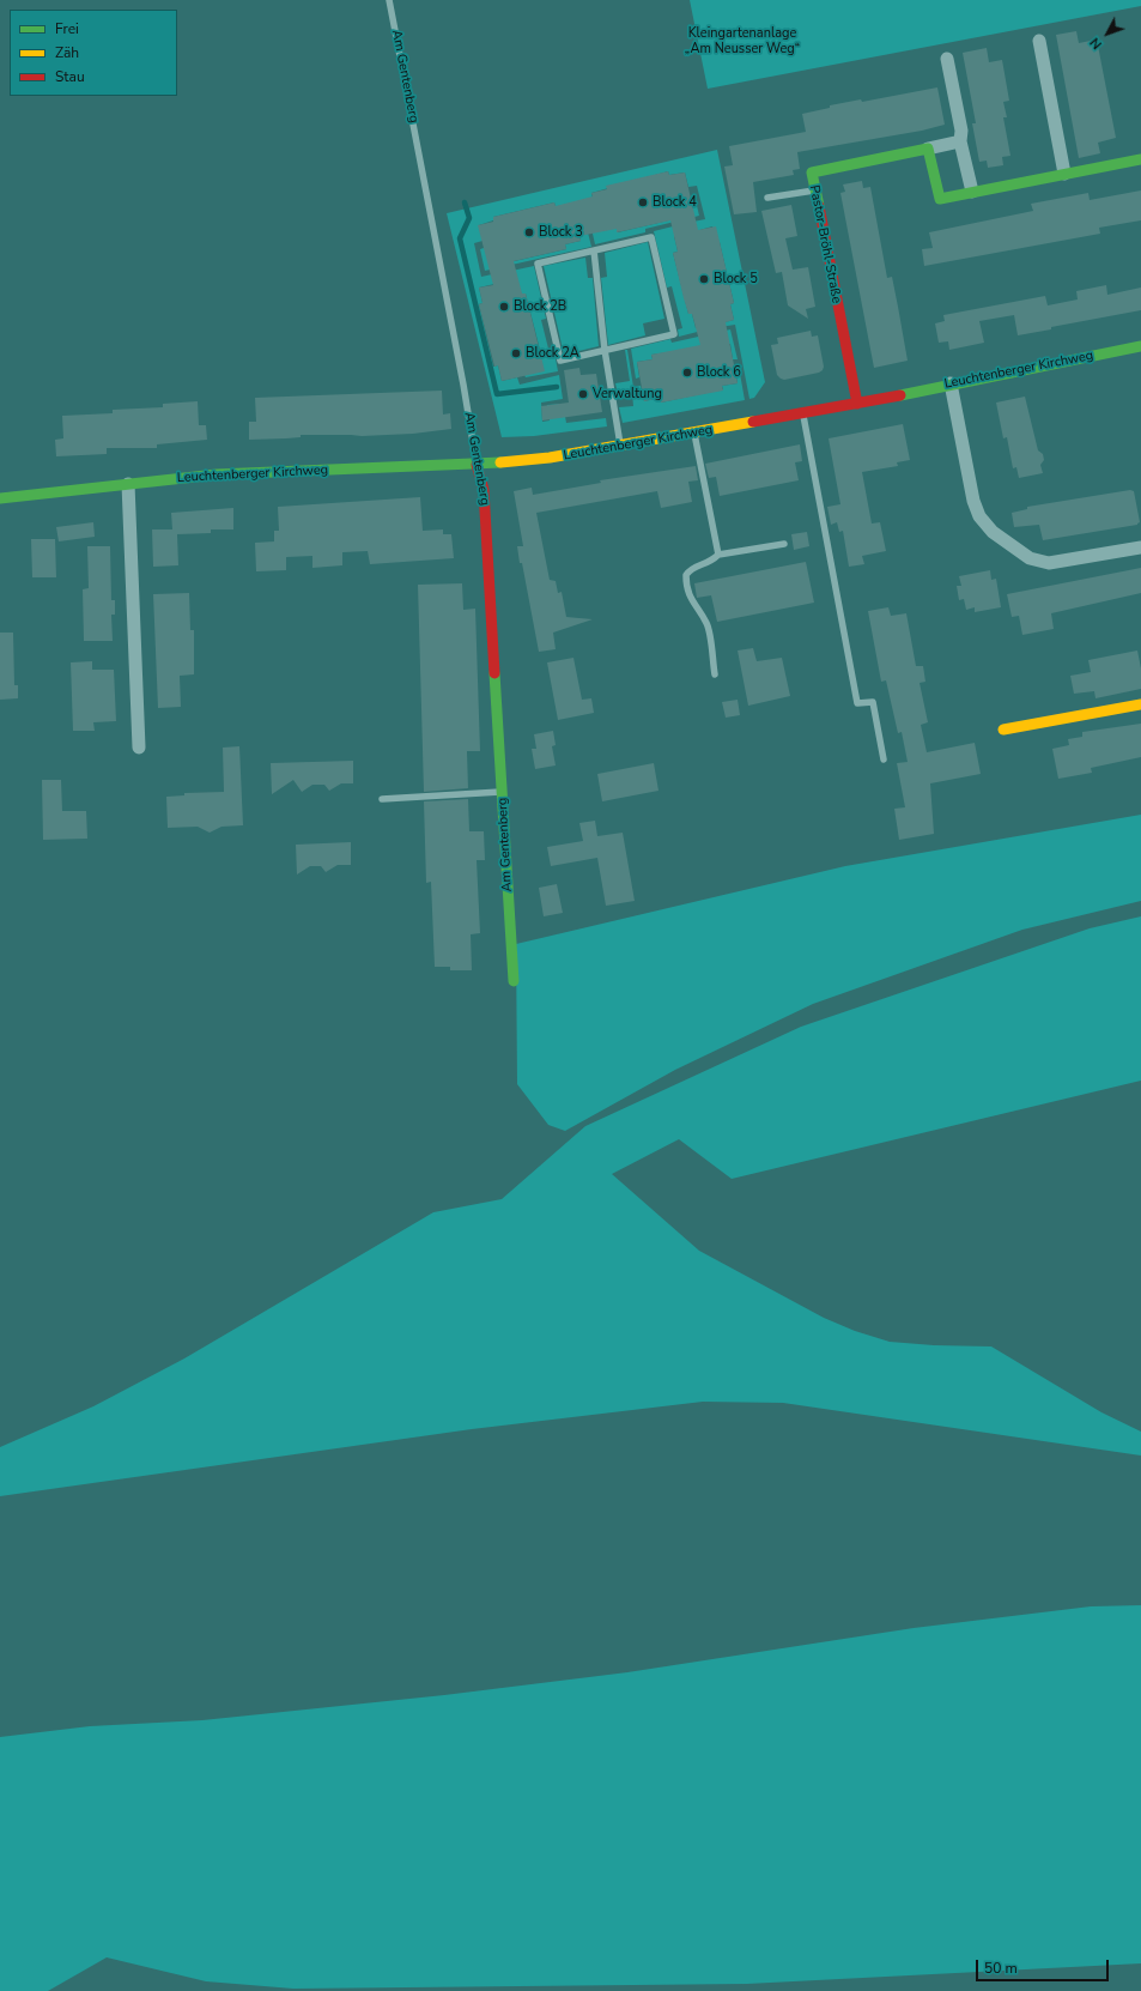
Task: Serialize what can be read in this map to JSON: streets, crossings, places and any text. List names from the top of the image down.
{
  "streets": {
    "street": ["Am Gentenberg", "Pastor-Bröhl-Straße", "Leuchtenberger Kirchweg"]
  },
  "crossings": [
    ["Am Gentenberg", "Leuchtenberger Kirchweg"],
    ["Pastor-Bröhl-Straße", "Leuchtenberger Kirchweg"]
  ],
  "parks": ["Kleingartenanlage „Am Neusser Weg“"],
  "places": [
    "Block 4",
    "Block 3",
    "Block 5",
    "Block 2B",
    "Block 2A",
    "Block 6",
    "Verwaltung"
  ],
  "legend": ["Frei", "Zäh", "Stau"],
  "scale_bar": "50 m",
  "north": "bottom left"
}
